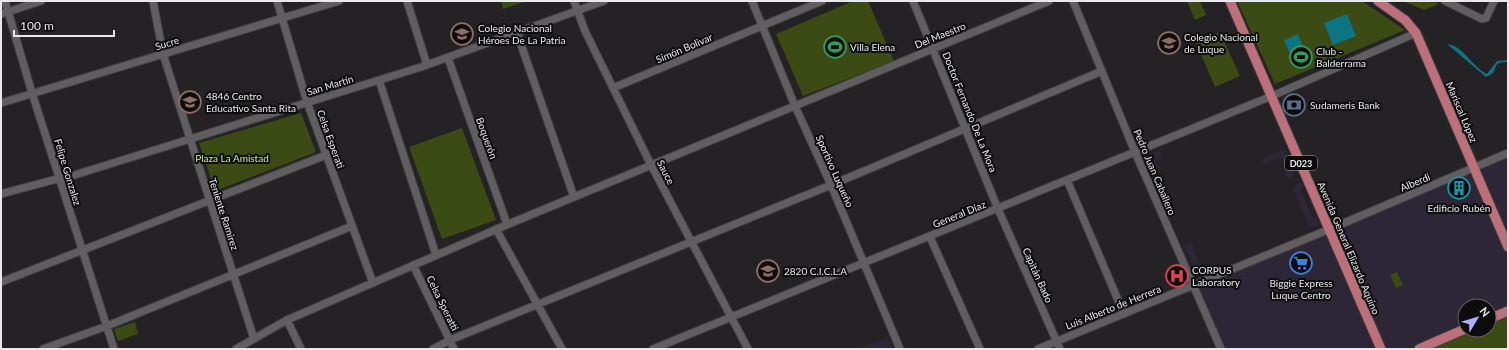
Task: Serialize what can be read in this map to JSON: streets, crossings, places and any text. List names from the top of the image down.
{
  "streets": {
    "main road": ["Mariscal López", "D023", "Avenida General Elizardo Aquino"],
    "street": [
      "Del Maestro",
      "Sucre",
      "Simón Bolivar",
      "San Martín",
      "Doctor Fernando De La Mora",
      "Boquerón",
      "Celsa Esperati",
      "Sportivo Luqueño",
      "Felipe Gonzalez",
      "Sauce",
      "Pedro Juan Caballero",
      "Alberdi",
      "Teniente Ramirez",
      "General Díaz",
      "Capitán Bado",
      "Celsa Speratti",
      "Luis Alberto de Herrera"
    ]
  },
  "crossings": [
    ["Del Maestro", "Doctor Fernando De La Mora"],
    ["Del Maestro", "Boquerón"],
    ["Del Maestro", "Celsa Esperati"],
    ["Del Maestro", "Sportivo Luqueño"],
    ["Del Maestro", "Sauce"],
    ["Del Maestro", "Teniente Ramirez"],
    ["Del Maestro", "Celsa Speratti"],
    ["Sucre", "Celsa Esperati"],
    ["Sucre", "Felipe Gonzalez"],
    ["Sucre", "Teniente Ramirez"],
    ["Simón Bolivar", "Sportivo Luqueño"],
    ["Simón Bolivar", "Sauce"],
    ["San Martín", "Boquerón"],
    ["San Martín", "Celsa Esperati"],
    ["San Martín", "Felipe Gonzalez"],
    ["San Martín", "Sauce"],
    ["San Martín", "Teniente Ramirez"],
    ["Doctor Fernando De La Mora", "General Díaz"],
    ["Doctor Fernando De La Mora", "Capitán Bado"],
    ["Mariscal López", "Alberdi"],
    ["Mariscal López", "General Díaz"],
    ["Sportivo Luqueño", "General Díaz"],
    ["Sauce", "General Díaz"],
    ["Pedro Juan Caballero", "General Díaz"],
    ["Pedro Juan Caballero", "Luis Alberto de Herrera"],
    ["Alberdi", "Avenida General Elizardo Aquino"],
    ["Alberdi", "Luis Alberto de Herrera"],
    ["General Díaz", "Avenida General Elizardo Aquino"],
    ["General Díaz", "Capitán Bado"],
    ["Avenida General Elizardo Aquino", "Luis Alberto de Herrera"],
    ["Capitán Bado", "Luis Alberto de Herrera"]
  ],
  "parks": ["Plaza La Amistad"],
  "places": {
    "school or university": [
      "Colegio Nacional Héroes De La Patria",
      "Colegio Nacional de Luque",
      "4846 Centro Educativo Santa Rita",
      "2820 C.I.C.L.A"
    ],
    "sports": ["Villa Elena", "Club - Balderrama"],
    "bank": ["Sudameris Bank"],
    "building": ["Edificio Rubén"],
    "supermarket": ["Biggie Express Luque Centro"],
    "hospital": ["CORPUS Laboratory"]
  },
  "scale_bar": "100 m",
  "north": "top right"
}
